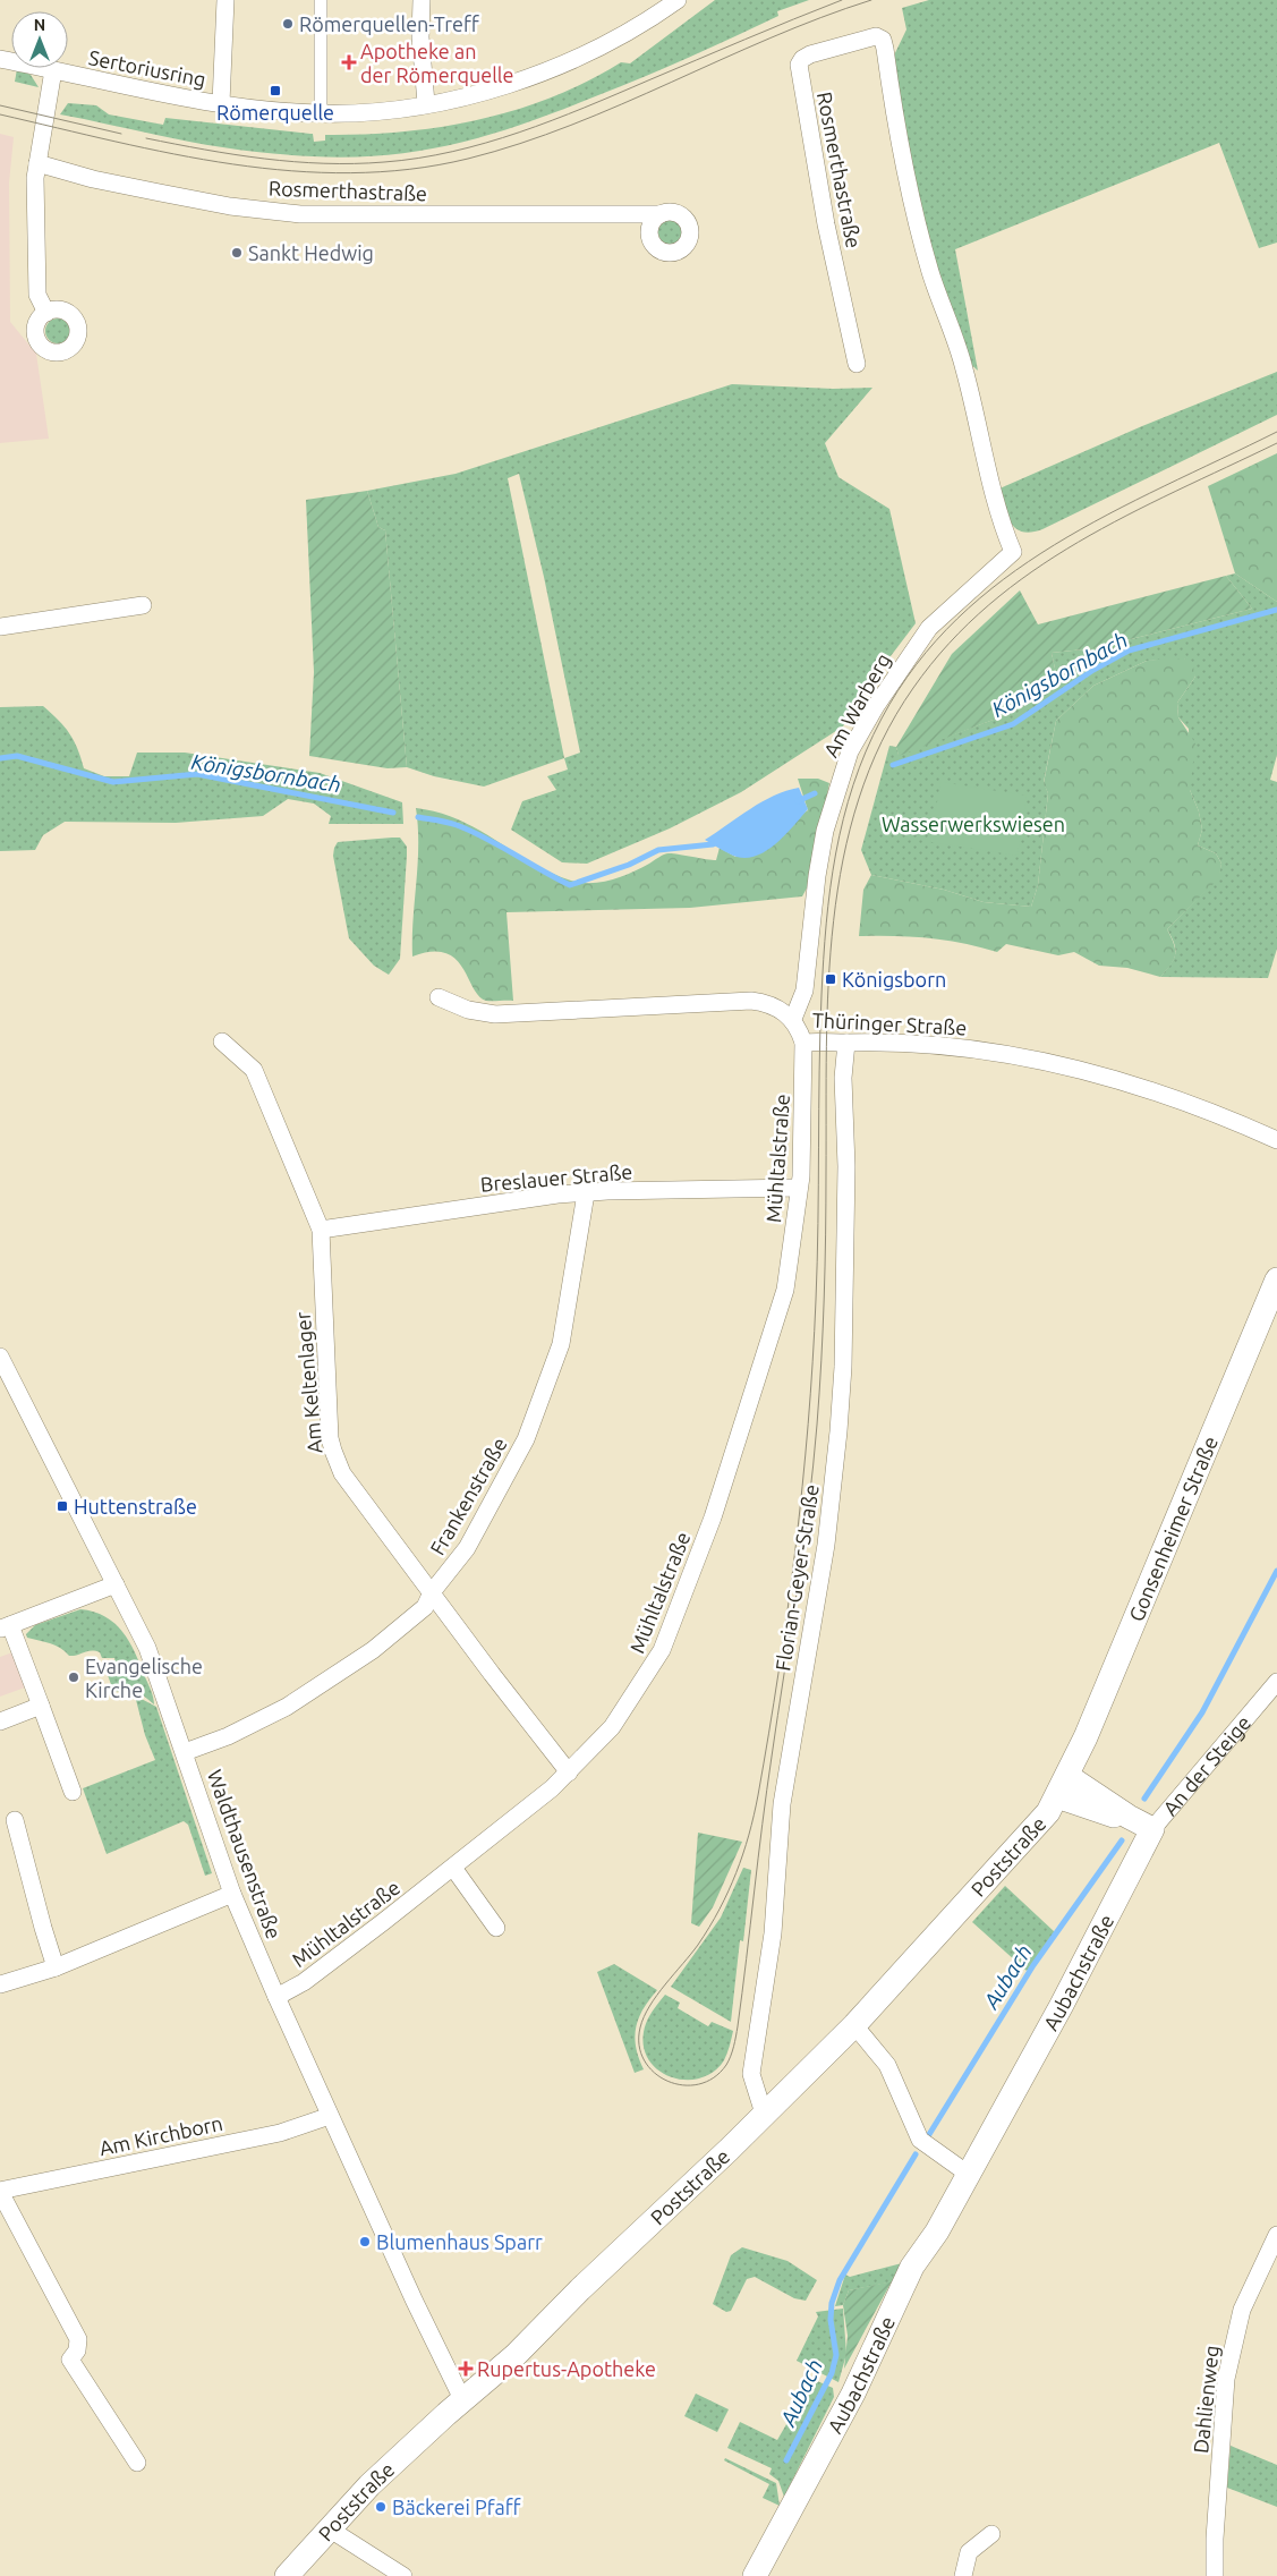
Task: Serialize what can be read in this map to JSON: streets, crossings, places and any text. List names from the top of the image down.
{
  "streets": {
    "main road": [
      "Gonsenheimer Straße",
      "An der Steige",
      "Poststraße",
      "Aubachstraße"
    ],
    "street": [
      "Sertoriusring",
      "Rosmerthastraße",
      "Am Warberg",
      "Thüringer Straße",
      "Mühltalstraße",
      "Breslauer Straße",
      "Am Keltenlager",
      "Frankenstraße",
      "Florian-Geyer-Straße",
      "Waldthausenstraße",
      "Am Kirchborn",
      "Dahlienweg"
    ]
  },
  "crossings": [
    ["Rosmerthastraße", "Am Warberg"],
    ["Am Warberg", "Thüringer Straße"],
    ["Thüringer Straße", "Mühltalstraße"],
    ["Thüringer Straße", "Florian-Geyer-Straße"],
    ["Mühltalstraße", "Breslauer Straße"],
    ["Mühltalstraße", "Am Keltenlager"],
    ["Mühltalstraße", "Waldthausenstraße"],
    ["Breslauer Straße", "Am Keltenlager"],
    ["Breslauer Straße", "Frankenstraße"],
    ["Am Keltenlager", "Frankenstraße"],
    ["Frankenstraße", "Waldthausenstraße"],
    ["Gonsenheimer Straße", "An der Steige"],
    ["Gonsenheimer Straße", "Poststraße"],
    ["Florian-Geyer-Straße", "Poststraße"],
    ["An der Steige", "Poststraße"],
    ["An der Steige", "Aubachstraße"],
    ["Waldthausenstraße", "Poststraße"],
    ["Waldthausenstraße", "Am Kirchborn"]
  ],
  "water": ["Königsbornbach", "Aubach"],
  "parks": ["Wasserwerkswiesen"],
  "places": {
    "other": [
      "Römerquellen-Treff",
      "Sankt Hedwig",
      "Evangelische Kirche",
      "Blumenhaus Sparr",
      "Bäckerei Pfaff"
    ],
    "health": ["Apotheke an der Römerquelle", "Rupertus-Apotheke"],
    "transit": ["Römerquelle", "Königsborn", "Huttenstraße"]
  },
  "north": "top"
}
